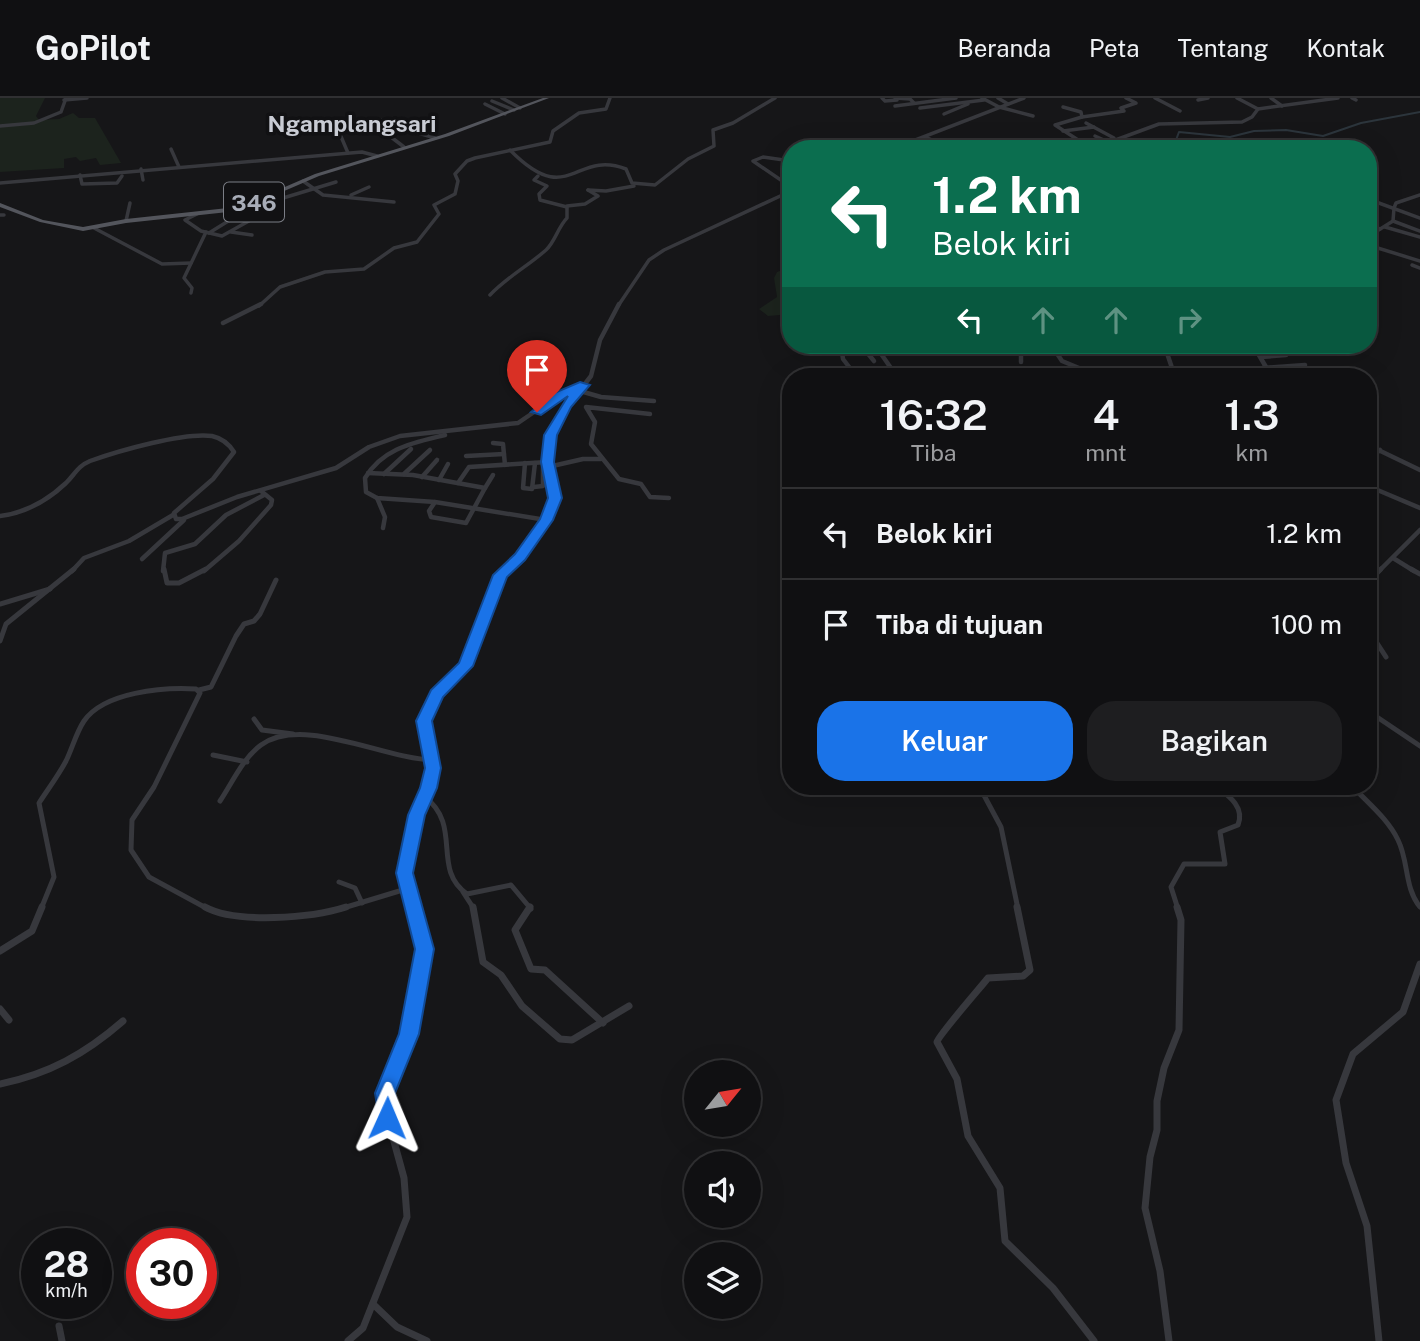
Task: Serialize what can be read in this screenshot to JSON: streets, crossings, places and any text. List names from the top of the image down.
{
  "streets": {
    "main road": ["346"]
  },
  "districts": ["Ngamplangsari"],
  "north": "top right",
  "page": {
    "header": "GoPilot",
    "nav": [
      "Beranda",
      "Peta",
      "Tentang",
      "Kontak"
    ],
    "turn": ["1.2 km", "Belok kiri"],
    "eta": [
      "16:32",
      "Tiba",
      "4",
      "mnt",
      "1.3",
      "km"
    ],
    "list": [
      {
        "name": "Belok kiri",
        "value": "1.2 km"
      },
      {
        "name": "Tiba di tujuan",
        "value": "100 m"
      }
    ],
    "buttons": ["Keluar", "Bagikan"],
    "speed": "28 km/h",
    "limit": "30"
  }
}
